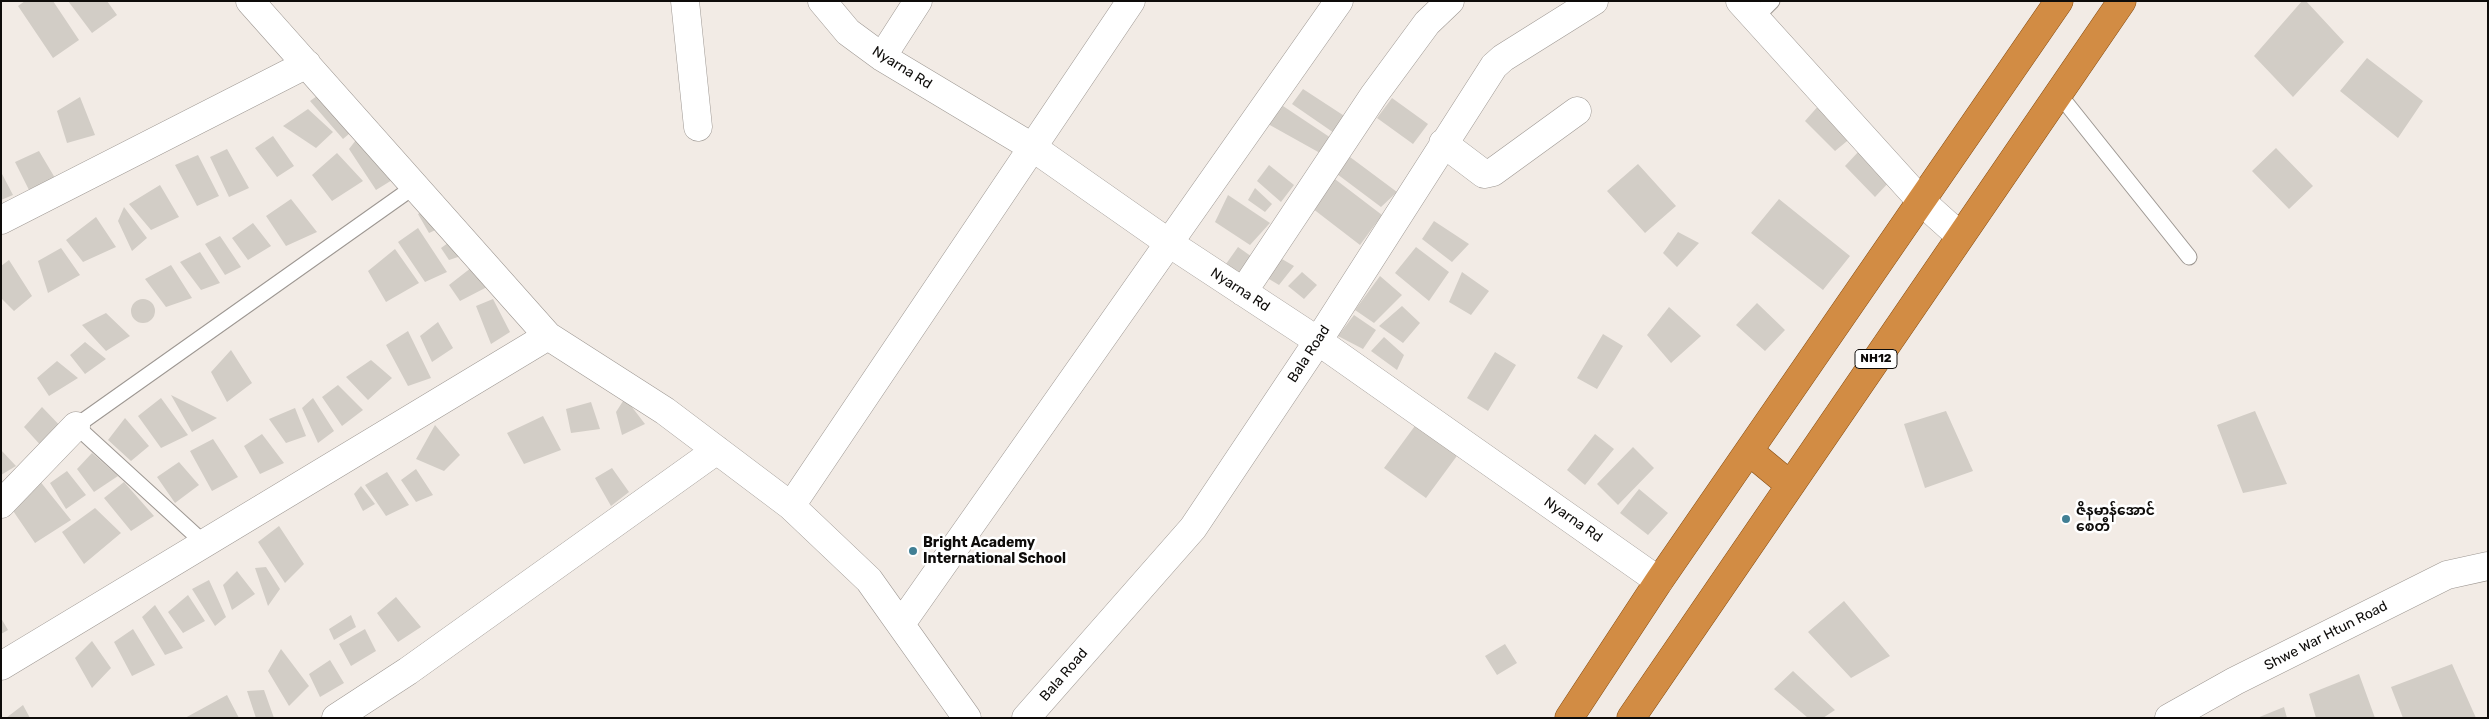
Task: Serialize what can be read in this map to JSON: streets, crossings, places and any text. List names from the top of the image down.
{
  "streets": {
    "highway": ["NH12"],
    "street": ["Nyarna Rd", "Bala Road", "Shwe War Htun Road"]
  },
  "crossings": [
    ["Nyarna Rd", "Bala Road"]
  ],
  "places": ["ဇိနမာန်အောင် စေတီ", "Bright Academy International School"]
}
